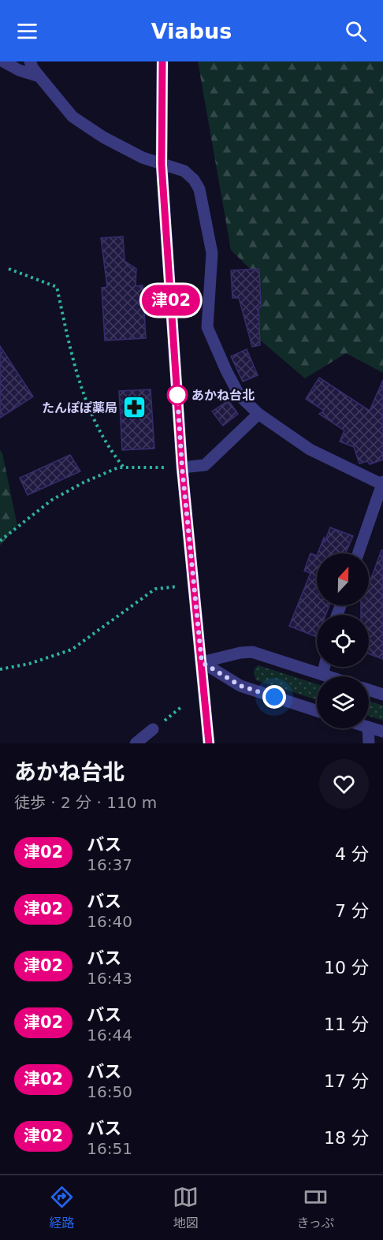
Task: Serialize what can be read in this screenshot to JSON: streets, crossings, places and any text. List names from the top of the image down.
{
  "places": {
    "other": ["あかね台北"],
    "pharmacy": ["たんぽぽ薬局"]
  },
  "lines": ["bus line 津02"],
  "north": "top",
  "page": {
    "header": "Viabus",
    "on_map": "津02",
    "heading": ["あかね台北", "徒歩 · 2 分 · 110 m"],
    "list": [
      {
        "mark": "津02",
        "name": "バス",
        "note": "16:37",
        "value": "4 分"
      },
      {
        "mark": "津02",
        "name": "バス",
        "note": "16:40",
        "value": "7 分"
      },
      {
        "mark": "津02",
        "name": "バス",
        "note": "16:43",
        "value": "10 分"
      },
      {
        "mark": "津02",
        "name": "バス",
        "note": "16:44",
        "value": "11 分"
      },
      {
        "mark": "津02",
        "name": "バス",
        "note": "16:50",
        "value": "17 分"
      },
      {
        "mark": "津02",
        "name": "バス",
        "note": "16:51",
        "value": "18 分"
      }
    ],
    "tabs": ["経路", "地図", "きっぷ"]
  }
}
